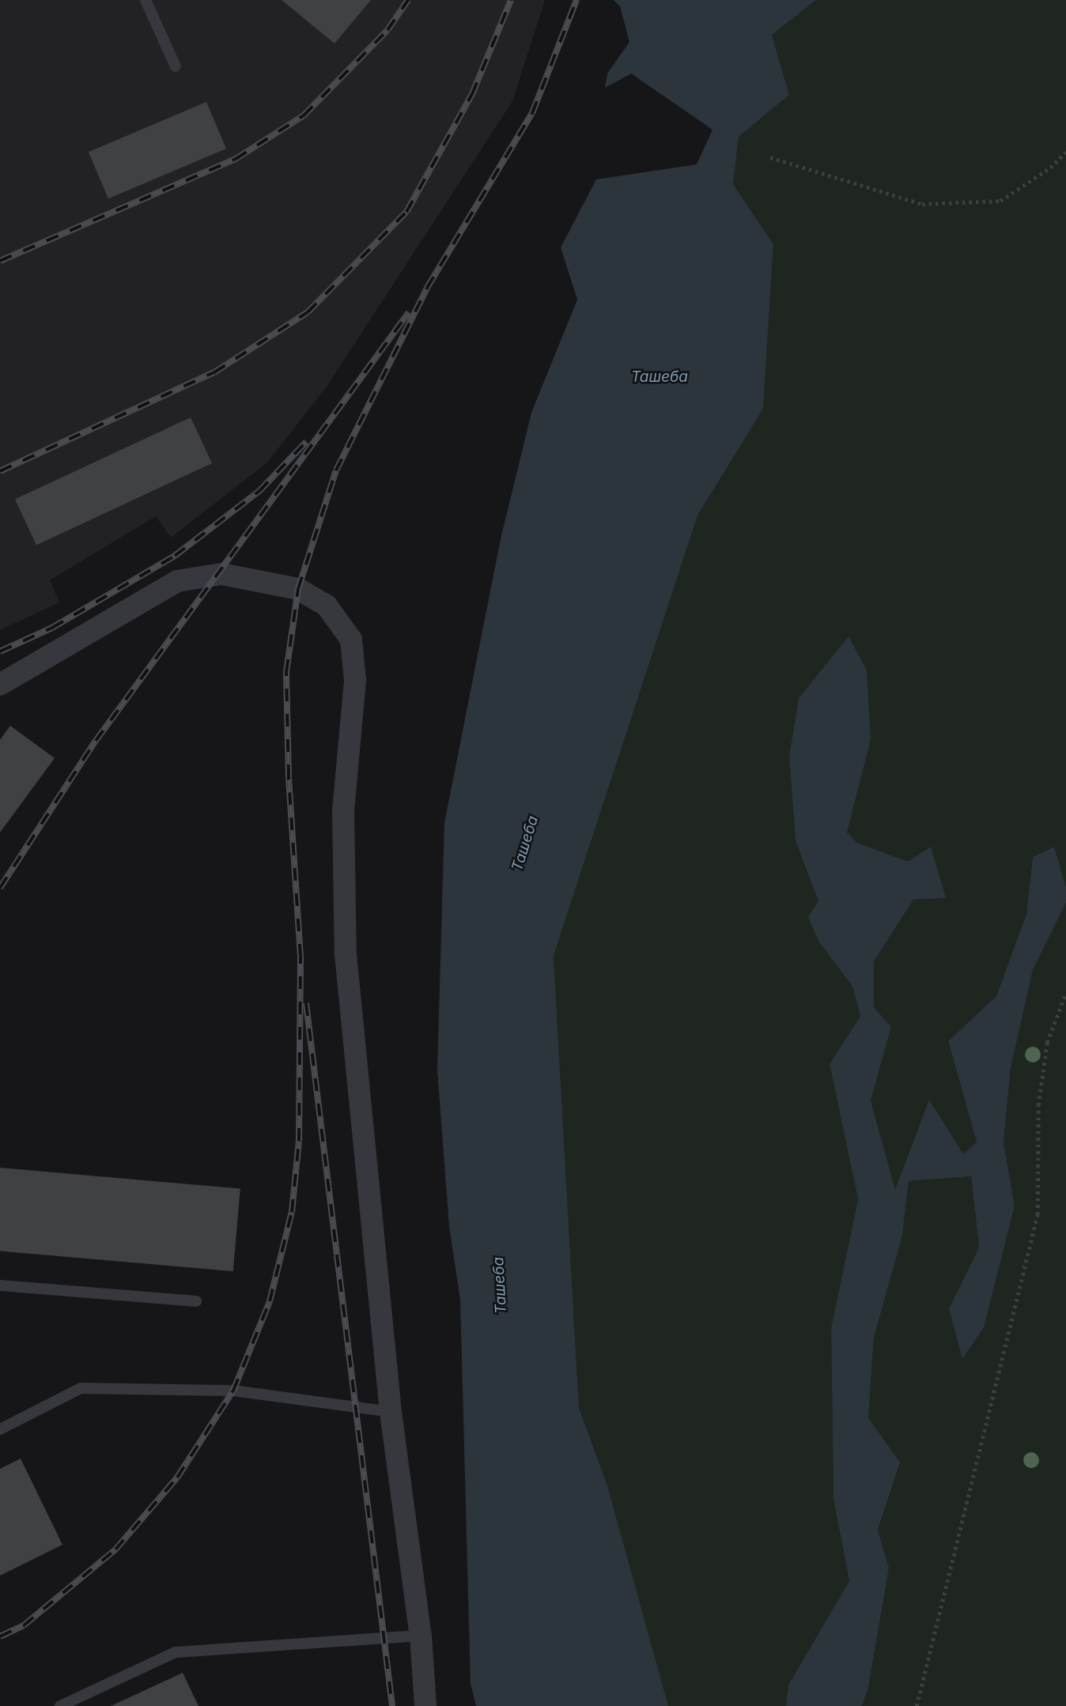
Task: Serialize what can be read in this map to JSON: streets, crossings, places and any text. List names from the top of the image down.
{
  "water": ["Ташеба"]
}
